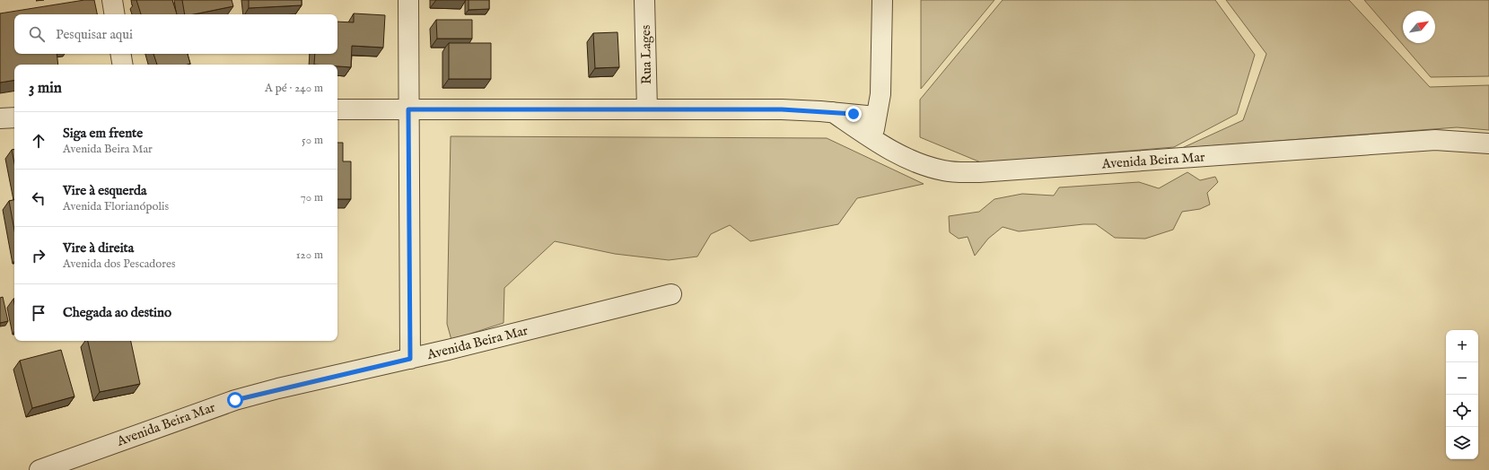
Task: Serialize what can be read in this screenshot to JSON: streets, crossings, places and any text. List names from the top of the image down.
{
  "streets": {
    "street": ["Rua Lages", "Avenida Beira Mar"]
  },
  "north": "top right",
  "page": {
    "search": "Pesquisar aqui",
    "heading": ["3 min", "A pé · 240 m"],
    "list": [
      ["Siga em frente", "Avenida Beira Mar", "50 m"],
      ["Vire à esquerda", "Avenida Florianópolis", "70 m"],
      ["Vire à direita", "Avenida dos Pescadores", "120 m"],
      "Chegada ao destino"
    ],
    "map_buttons": ["+", "−"]
  }
}
